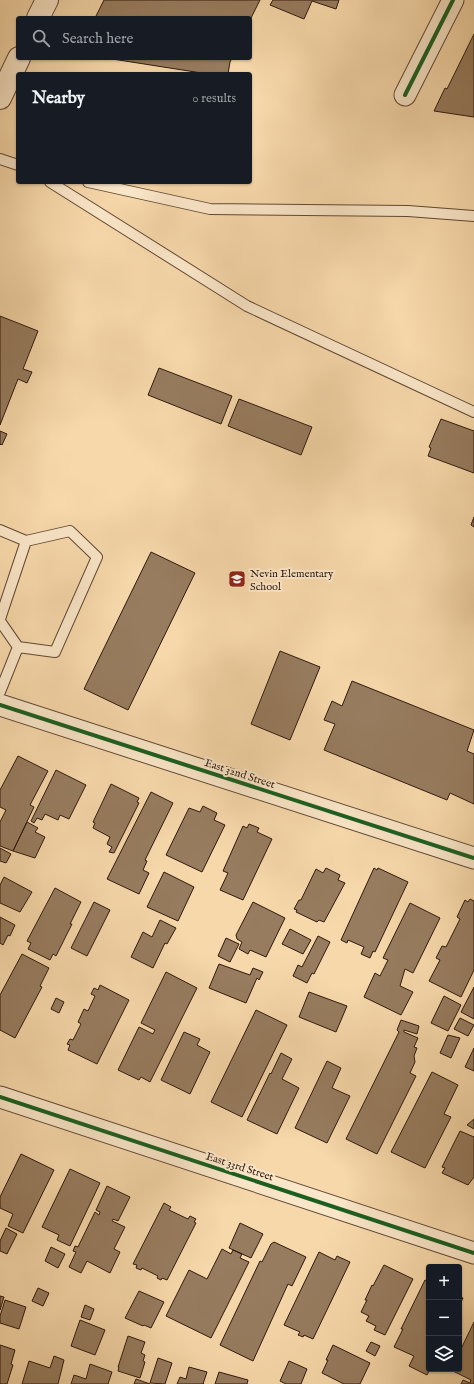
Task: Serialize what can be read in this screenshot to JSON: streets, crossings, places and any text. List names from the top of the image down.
{
  "streets": {
    "street": ["East 32nd Street", "East 33rd Street"]
  },
  "places": {
    "school or university": ["Nevin Elementary School"]
  },
  "page": {
    "search": "Search here",
    "heading": ["Nearby", "0 results"],
    "map_buttons": ["+", "−"]
  }
}
